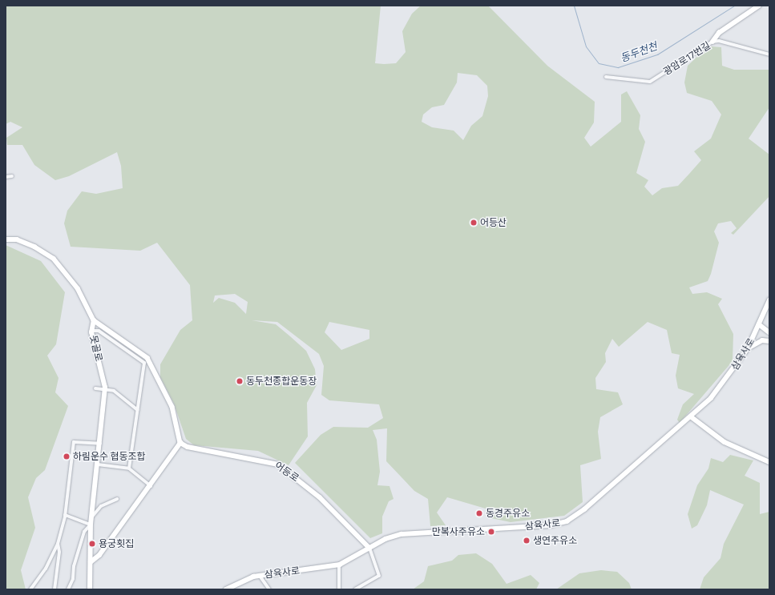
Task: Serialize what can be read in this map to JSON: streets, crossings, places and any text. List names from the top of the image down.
{
  "streets": {
    "street": [
      "광암로17번길",
      "못골로",
      "삼육사로",
      "어등로"
    ]
  },
  "crossings": [
    ["삼육사로", "어등로"]
  ],
  "water": ["동두천천"],
  "places": [
    "어등산",
    "동두천종합운동장",
    "하림운수 협동조합",
    "동경주유소",
    "만복사주유소",
    "생연주유소",
    "용궁횟집"
  ]
}
